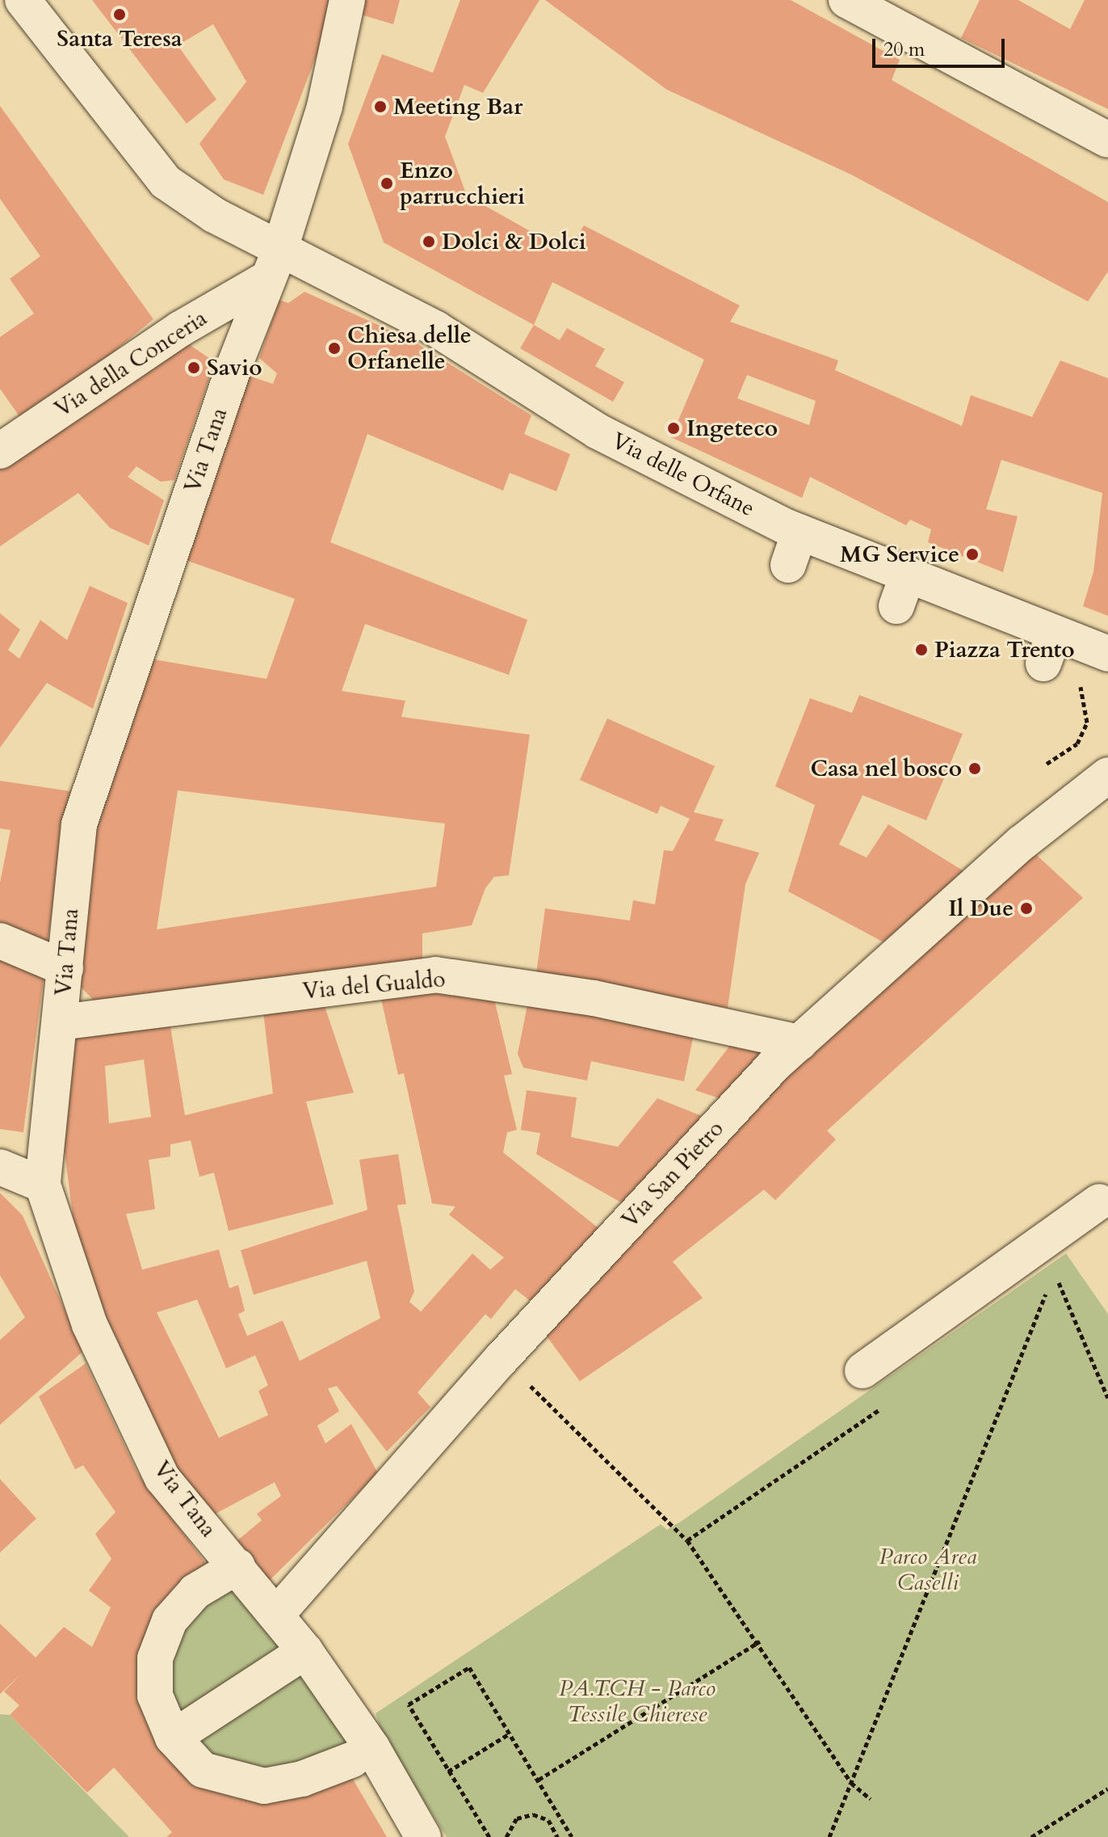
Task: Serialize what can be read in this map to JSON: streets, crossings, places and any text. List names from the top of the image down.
{
  "streets": {
    "street": [
      "Via della Conceria",
      "Via Tana",
      "Via delle Orfane",
      "Via del Gualdo",
      "Via San Pietro"
    ]
  },
  "crossings": [
    ["Via della Conceria", "Via Tana"],
    ["Via Tana", "Via delle Orfane"],
    ["Via Tana", "Via del Gualdo"],
    ["Via Tana", "Via San Pietro"],
    ["Via del Gualdo", "Via San Pietro"]
  ],
  "parks": ["Parco Area Caselli", "PA.T.CH - Parco Tessile Chierese"],
  "places": [
    "Santa Teresa",
    "Meeting Bar",
    "Enzo parrucchieri",
    "Dolci & Dolci",
    "Chiesa delle Orfanelle",
    "Savio",
    "Ingeteco",
    "MG Service",
    "Piazza Trento",
    "Casa nel bosco",
    "Il Due"
  ],
  "scale_bar": "20 m"
}
